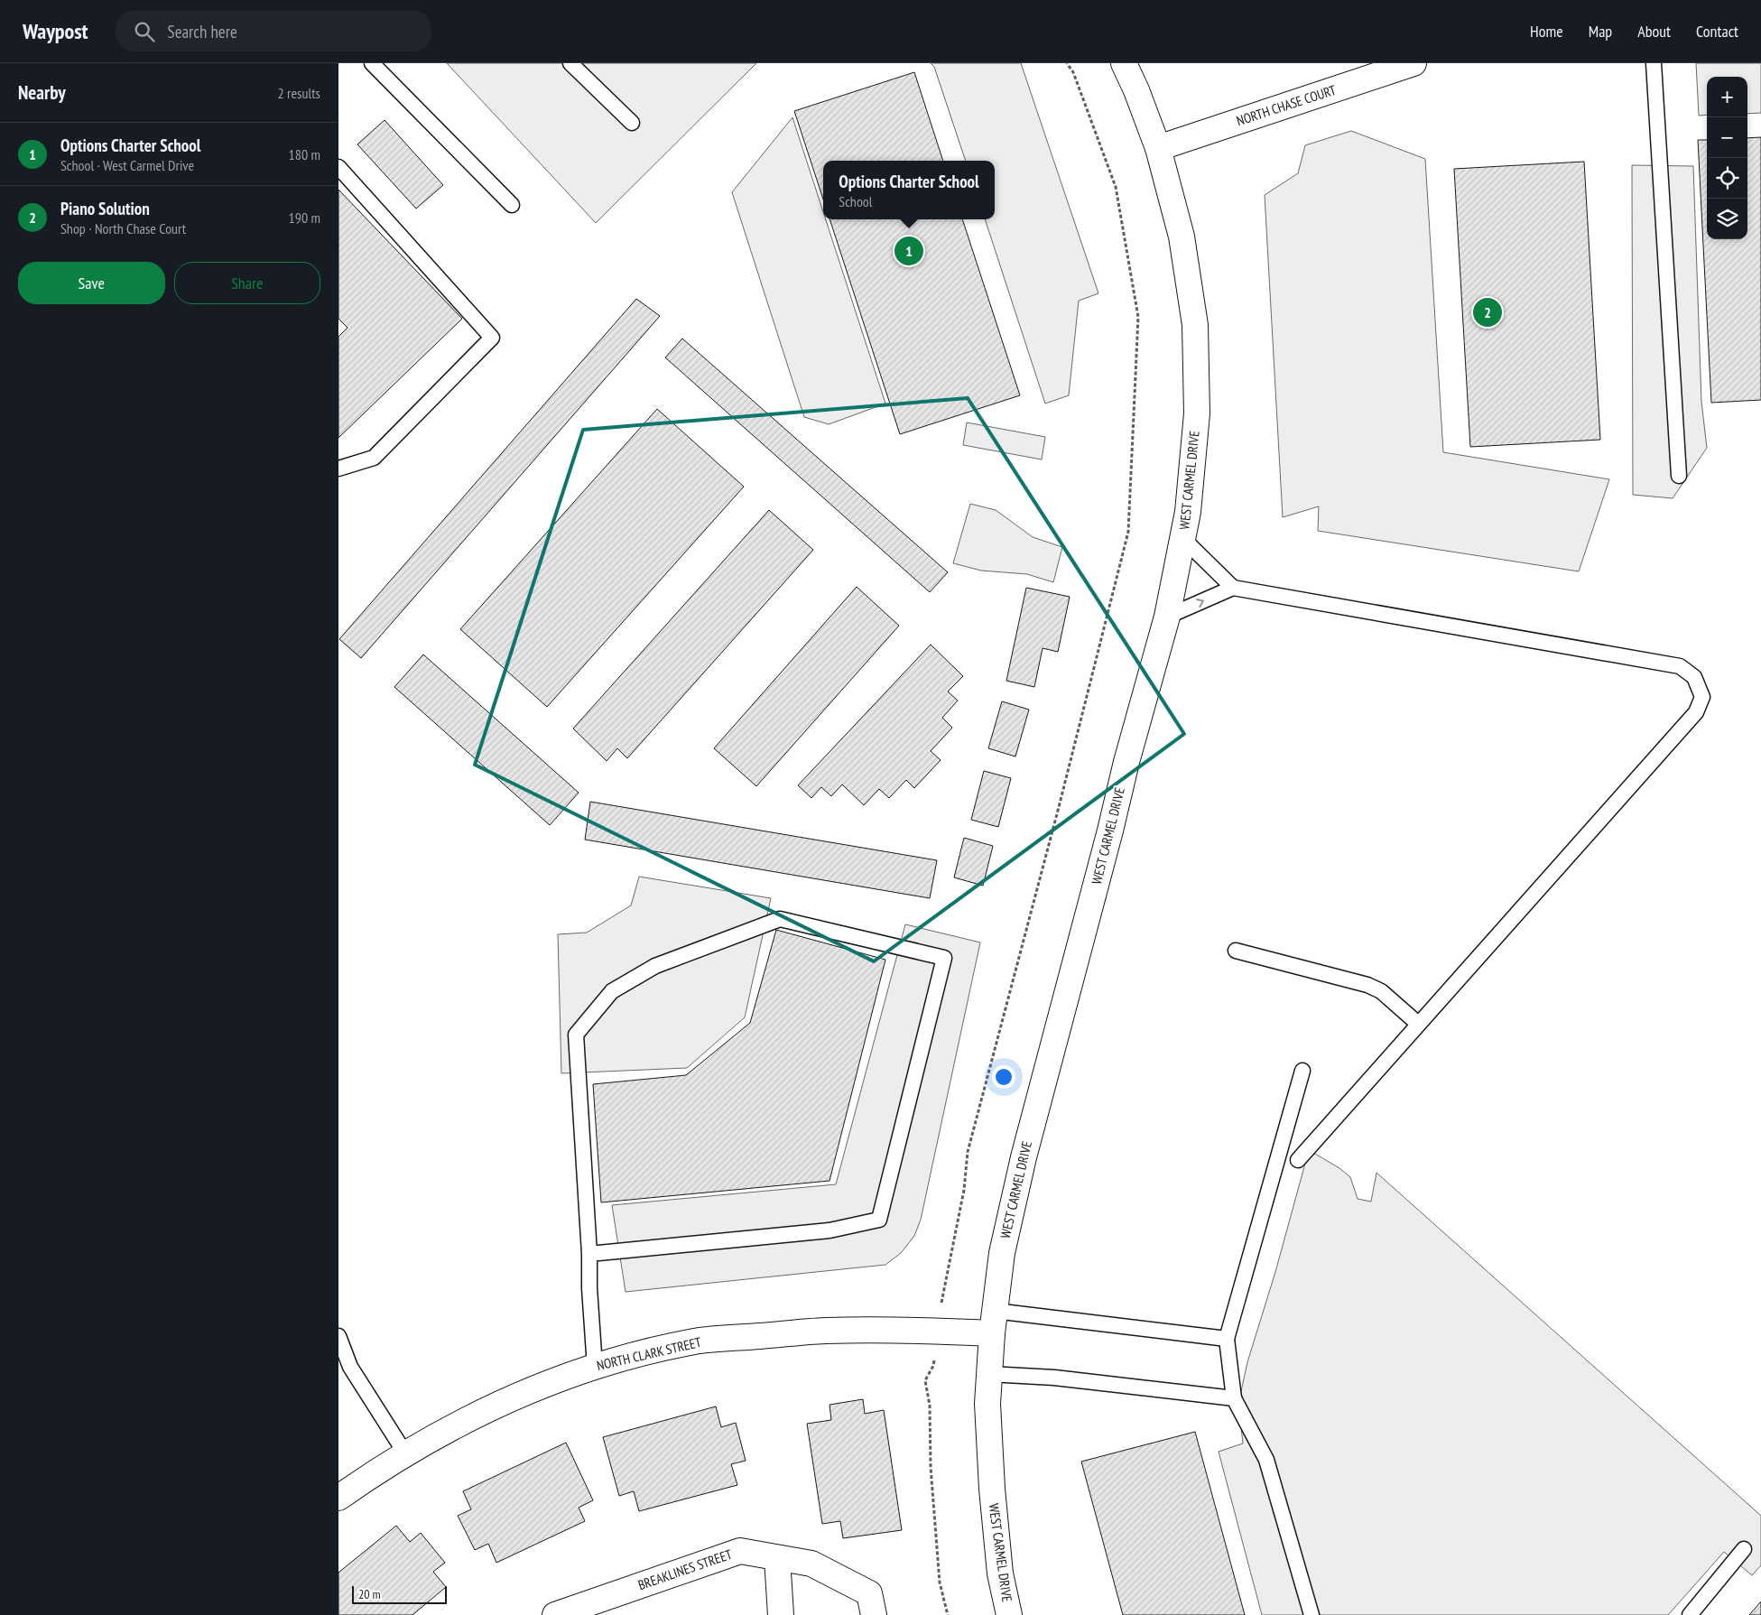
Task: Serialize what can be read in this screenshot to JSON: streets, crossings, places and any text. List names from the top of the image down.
{
  "streets": {
    "street": [
      "NORTH CHASE COURT",
      "WEST CARMEL DRIVE",
      "NORTH CLARK STREET",
      "BREAKLINES STREET"
    ]
  },
  "crossings": [
    ["NORTH CHASE COURT", "WEST CARMEL DRIVE"],
    ["WEST CARMEL DRIVE", "NORTH CLARK STREET"]
  ],
  "scale_bar": "20 m",
  "page": {
    "header": "Waypost",
    "search": "Search here",
    "nav": [
      "Home",
      "Map",
      "About",
      "Contact"
    ],
    "heading": ["Nearby", "2 results"],
    "map_buttons": ["+", "−"],
    "list": [
      {
        "mark": "1",
        "name": "Options Charter School",
        "note": "School · West Carmel Drive",
        "value": "180 m"
      },
      {
        "mark": "2",
        "name": "Piano Solution",
        "note": "Shop · North Chase Court",
        "value": "190 m"
      }
    ],
    "popup": ["Options Charter School", "School"],
    "pins": ["1", "2"],
    "buttons": ["Save", "Share"],
    "scale": "20 m"
  }
}
